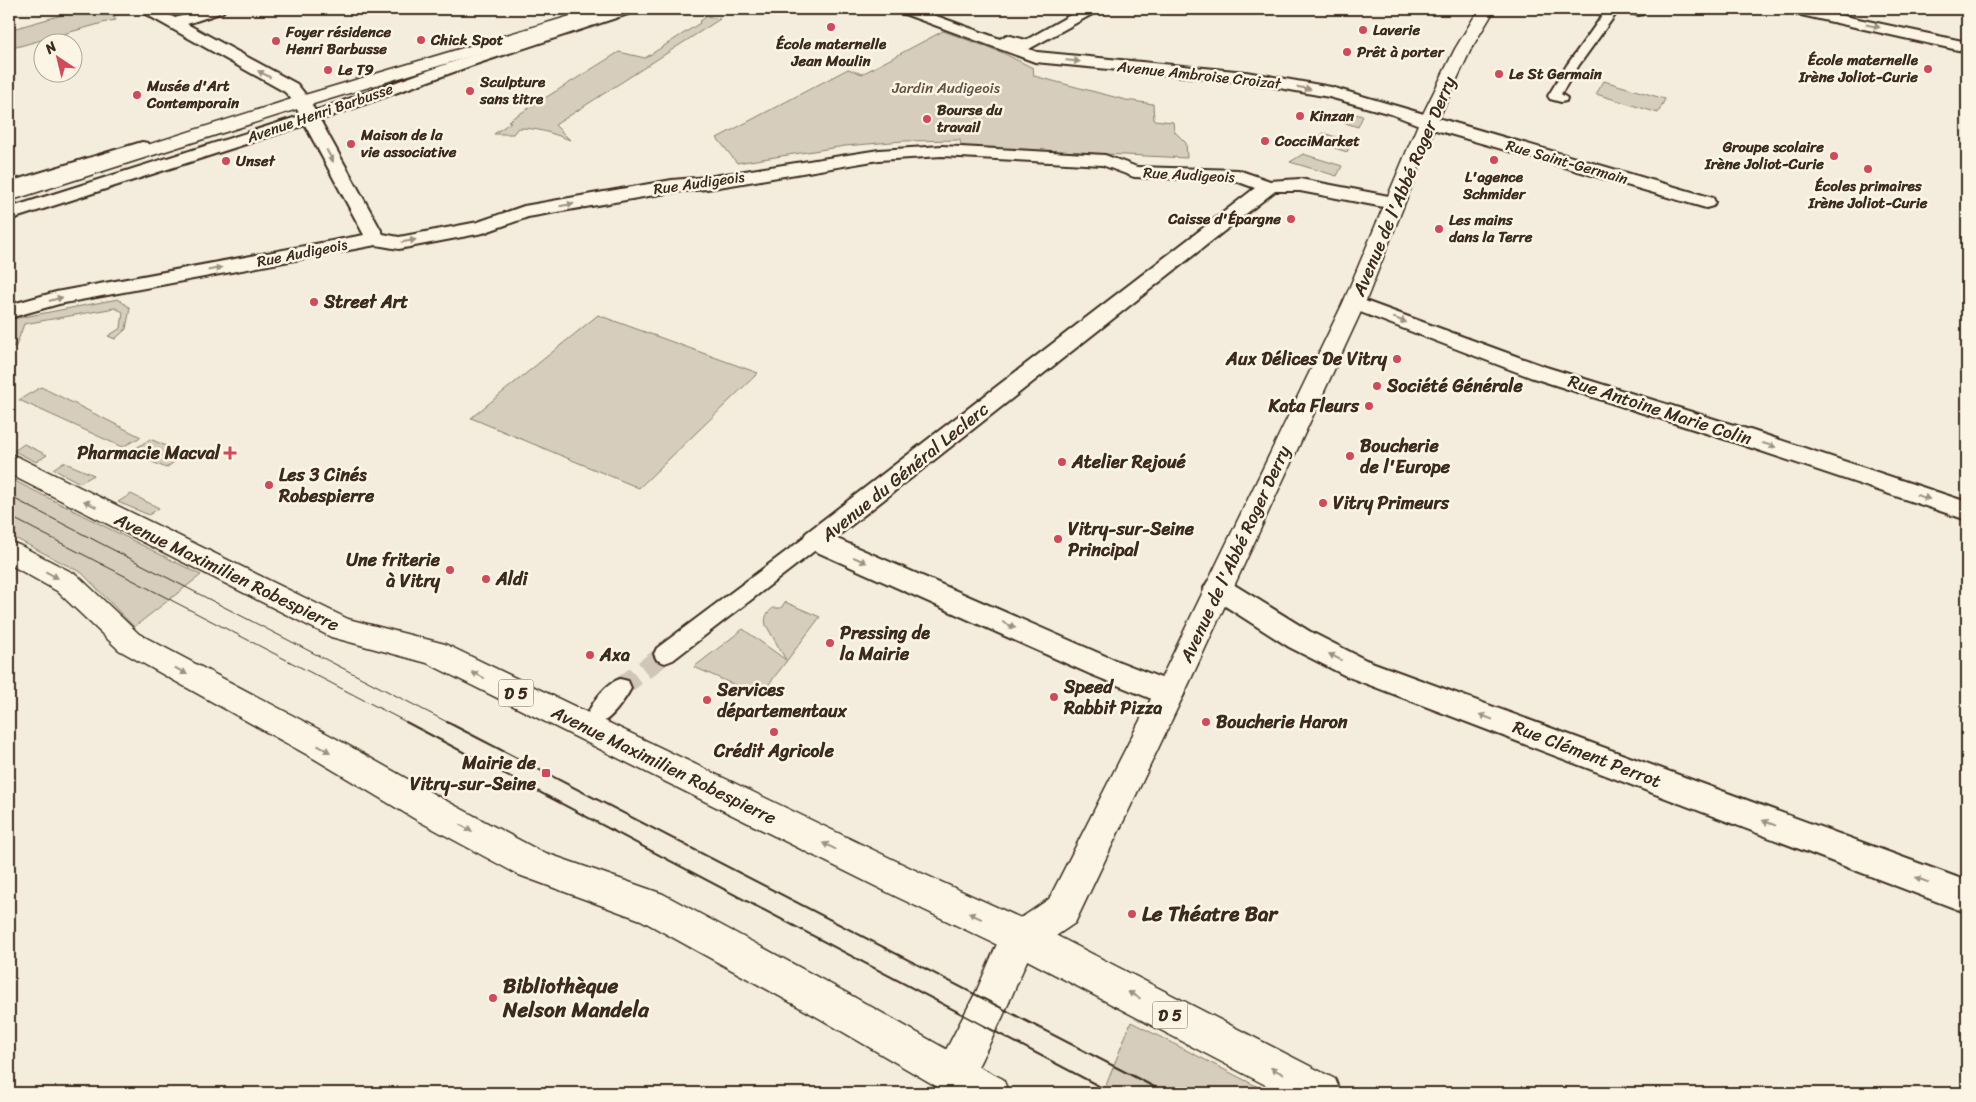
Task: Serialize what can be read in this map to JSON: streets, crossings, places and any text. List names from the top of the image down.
{
  "streets": {
    "main road": [
      "Avenue Henri Barbusse",
      "Avenue de l'Abbé Roger Derry",
      "Avenue Maximilien Robespierre",
      "D 5"
    ],
    "street": [
      "Avenue Ambroise Croizat",
      "Rue Saint-Germain",
      "Rue Audigeois",
      "Rue Antoine Marie Colin",
      "Avenue du Général Leclerc",
      "Rue Clément Perrot"
    ]
  },
  "crossings": [
    ["Avenue Ambroise Croizat", "Rue Saint-Germain"],
    ["Avenue Ambroise Croizat", "Avenue de l'Abbé Roger Derry"],
    ["Rue Saint-Germain", "Avenue de l'Abbé Roger Derry"],
    ["Rue Audigeois", "Avenue de l'Abbé Roger Derry"],
    ["Rue Audigeois", "Avenue du Général Leclerc"],
    ["Avenue de l'Abbé Roger Derry", "Rue Antoine Marie Colin"],
    ["Avenue de l'Abbé Roger Derry", "Avenue du Général Leclerc"],
    ["Avenue de l'Abbé Roger Derry", "Avenue Maximilien Robespierre"],
    ["Avenue de l'Abbé Roger Derry", "D 5"],
    ["Avenue de l'Abbé Roger Derry", "Rue Clément Perrot"],
    ["Avenue Maximilien Robespierre", "D 5"]
  ],
  "one_way": [
    "Avenue Ambroise Croizat",
    "Rue Audigeois",
    "Rue Antoine Marie Colin",
    "Avenue du Général Leclerc",
    "Rue Clément Perrot"
  ],
  "parks": ["Jardin Audigeois"],
  "places": {
    "other": [
      "École maternelle Jean Moulin",
      "Laverie",
      "Chick Spot",
      "Foyer résidence Henri Barbusse",
      "Prêt à porter",
      "École maternelle Irène Joliot-Curie",
      "Le T9",
      "Le St Germain",
      "Sculpture sans titre",
      "Musée d'Art Contemporain",
      "Kinzan",
      "Bourse du travail",
      "CocciMarket",
      "Maison de la vie associative",
      "Groupe scolaire Irène Joliot-Curie",
      "L'agence Schmider",
      "Unset",
      "Écoles primaires Irène Joliot-Curie",
      "Caisse d'Épargne",
      "Les mains dans la Terre",
      "Street Art",
      "Aux Délices De Vitry",
      "Société Générale",
      "Kata Fleurs",
      "Boucherie de l'Europe",
      "Atelier Rejoué",
      "Les 3 Cinés Robespierre",
      "Vitry Primeurs",
      "Vitry-sur-Seine Principal",
      "Une friterie à Vitry",
      "Aldi",
      "Pressing de la Mairie",
      "Axa",
      "Speed Rabbit Pizza",
      "Services départementaux",
      "Boucherie Haron",
      "Crédit Agricole",
      "Le Théatre Bar",
      "Bibliothèque Nelson Mandela"
    ],
    "health": ["Pharmacie Macval"],
    "transit": ["Mairie de Vitry-sur-Seine"]
  },
  "north": "top left"
}
